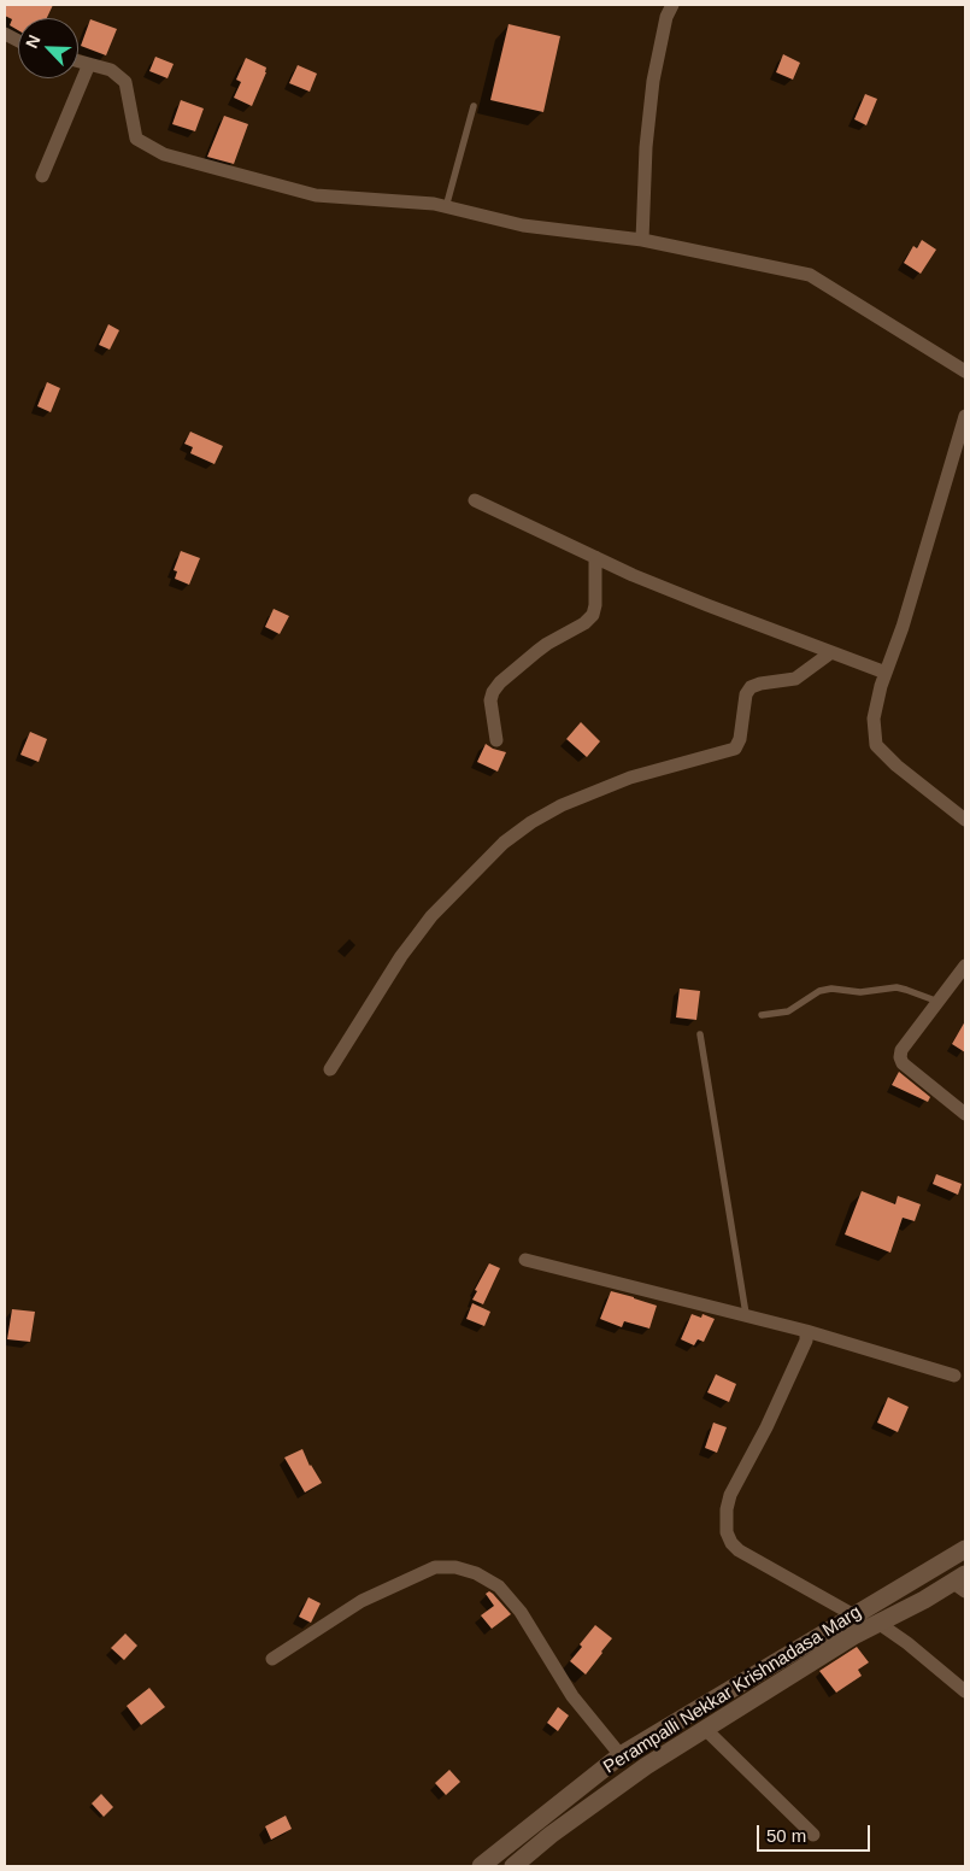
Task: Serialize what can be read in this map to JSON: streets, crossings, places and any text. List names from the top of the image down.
{
  "streets": {
    "main road": ["Perampalli Nekkar Krishnadasa Marg"]
  },
  "scale_bar": "50 m",
  "north": "top left"
}
